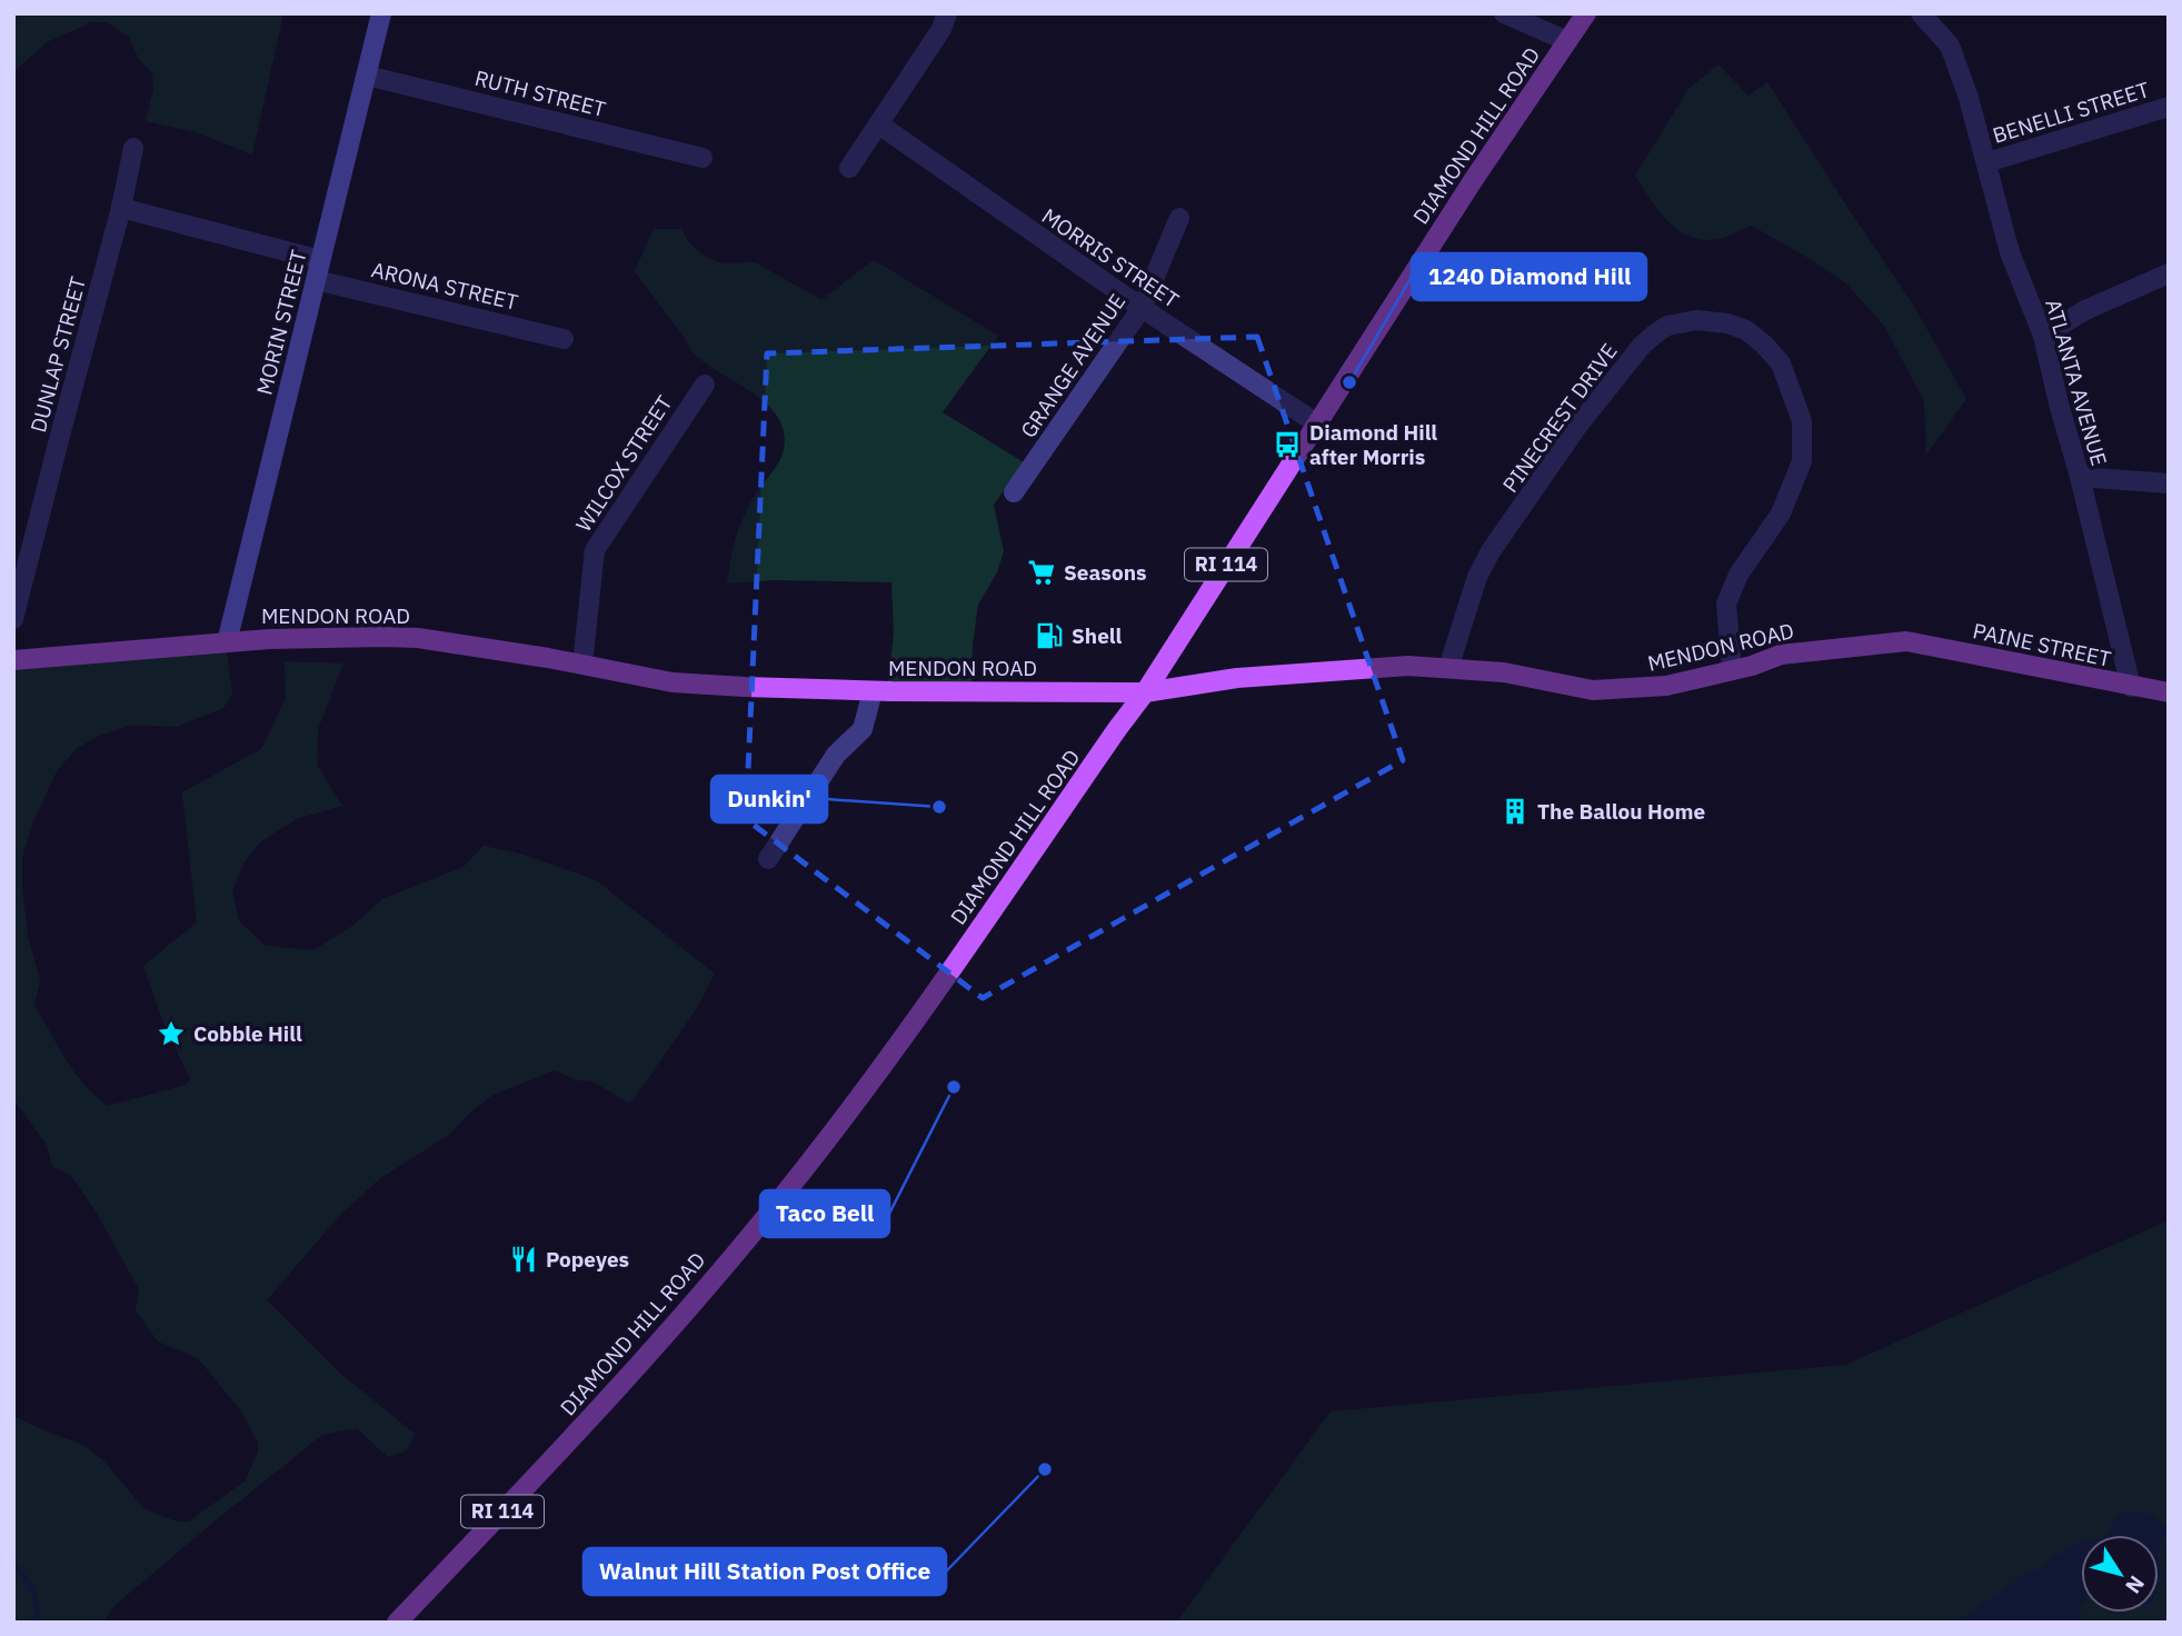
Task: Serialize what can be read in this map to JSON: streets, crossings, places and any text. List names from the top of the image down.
{
  "streets": {
    "main road": [
      "DIAMOND HILL ROAD",
      "RI 114",
      "MENDON ROAD",
      "PAINE STREET"
    ],
    "street": [
      "RUTH STREET",
      "BENELLI STREET",
      "MORRIS STREET",
      "ARONA STREET",
      "MORIN STREET",
      "DUNLAP STREET",
      "GRANGE AVENUE",
      "ATLANTA AVENUE",
      "PINECREST DRIVE",
      "WILCOX STREET"
    ]
  },
  "crossings": [
    ["RUTH STREET", "MORIN STREET"],
    ["BENELLI STREET", "ATLANTA AVENUE"],
    ["DIAMOND HILL ROAD", "MORRIS STREET"],
    ["DIAMOND HILL ROAD", "MENDON ROAD"],
    ["MORRIS STREET", "GRANGE AVENUE"],
    ["ARONA STREET", "MORIN STREET"],
    ["ARONA STREET", "DUNLAP STREET"],
    ["MORIN STREET", "MENDON ROAD"],
    ["ATLANTA AVENUE", "PAINE STREET"],
    ["PINECREST DRIVE", "MENDON ROAD"],
    ["WILCOX STREET", "MENDON ROAD"],
    ["MENDON ROAD", "PAINE STREET"]
  ],
  "places": {
    "other": [
      "1240 Diamond Hill",
      "Dunkin'",
      "Taco Bell",
      "Walnut Hill Station Post Office"
    ],
    "bus stop": ["Diamond Hill after Morris"],
    "supermarket": ["Seasons"],
    "fuel station": ["Shell"],
    "building": ["The Ballou Home"],
    "place": ["Cobble Hill"],
    "restaurant": ["Popeyes"]
  },
  "north": "bottom right"
}
